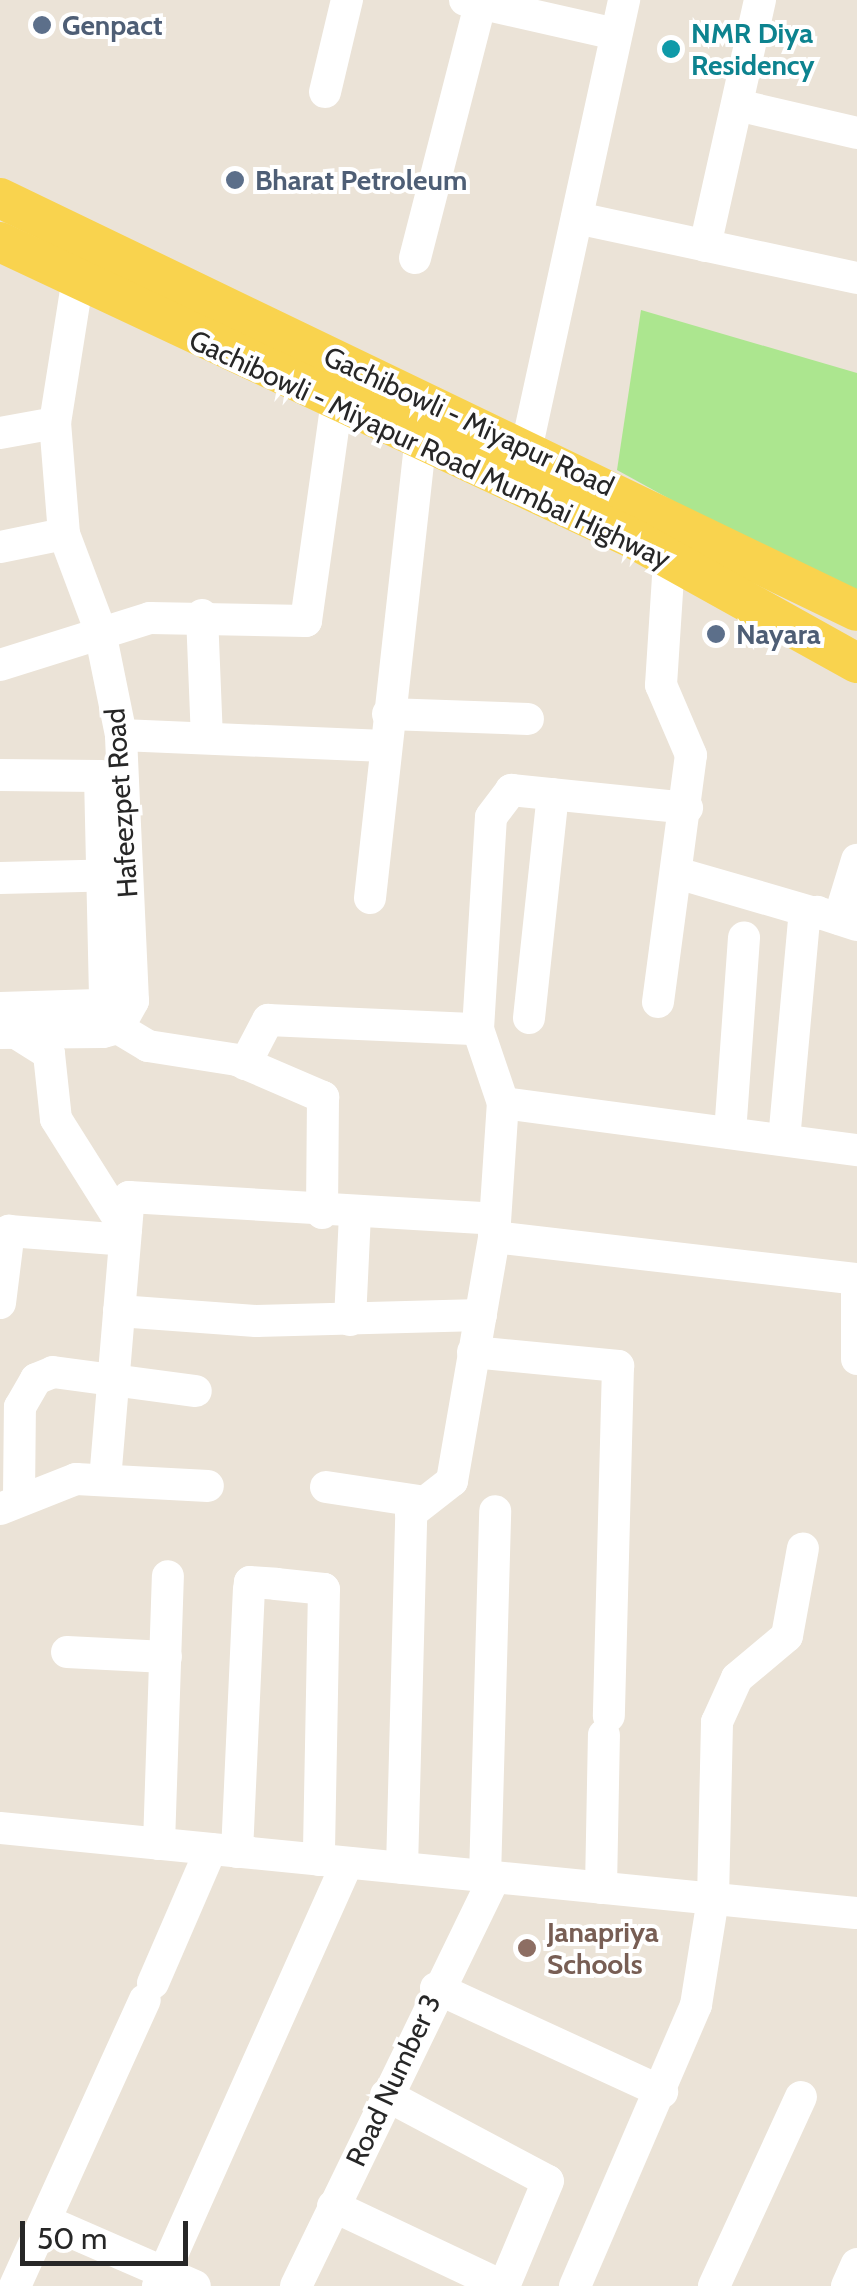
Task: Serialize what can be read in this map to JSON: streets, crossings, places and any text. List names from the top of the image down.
{
  "streets": {
    "main road": ["Gachibowli - Miyapur Road", "Gachibowli - Miyapur Road Mumbai Highway"],
    "street": ["Hafeezpet Road", "Road Number 3"]
  },
  "crossings": [
    ["Gachibowli - Miyapur Road Mumbai Highway", "Hafeezpet Road"]
  ],
  "places": [
    "Genpact",
    "NMR Diya Residency",
    "Bharat Petroleum",
    "Nayara",
    "Janapriya Schools"
  ],
  "scale_bar": "50 m"
}
